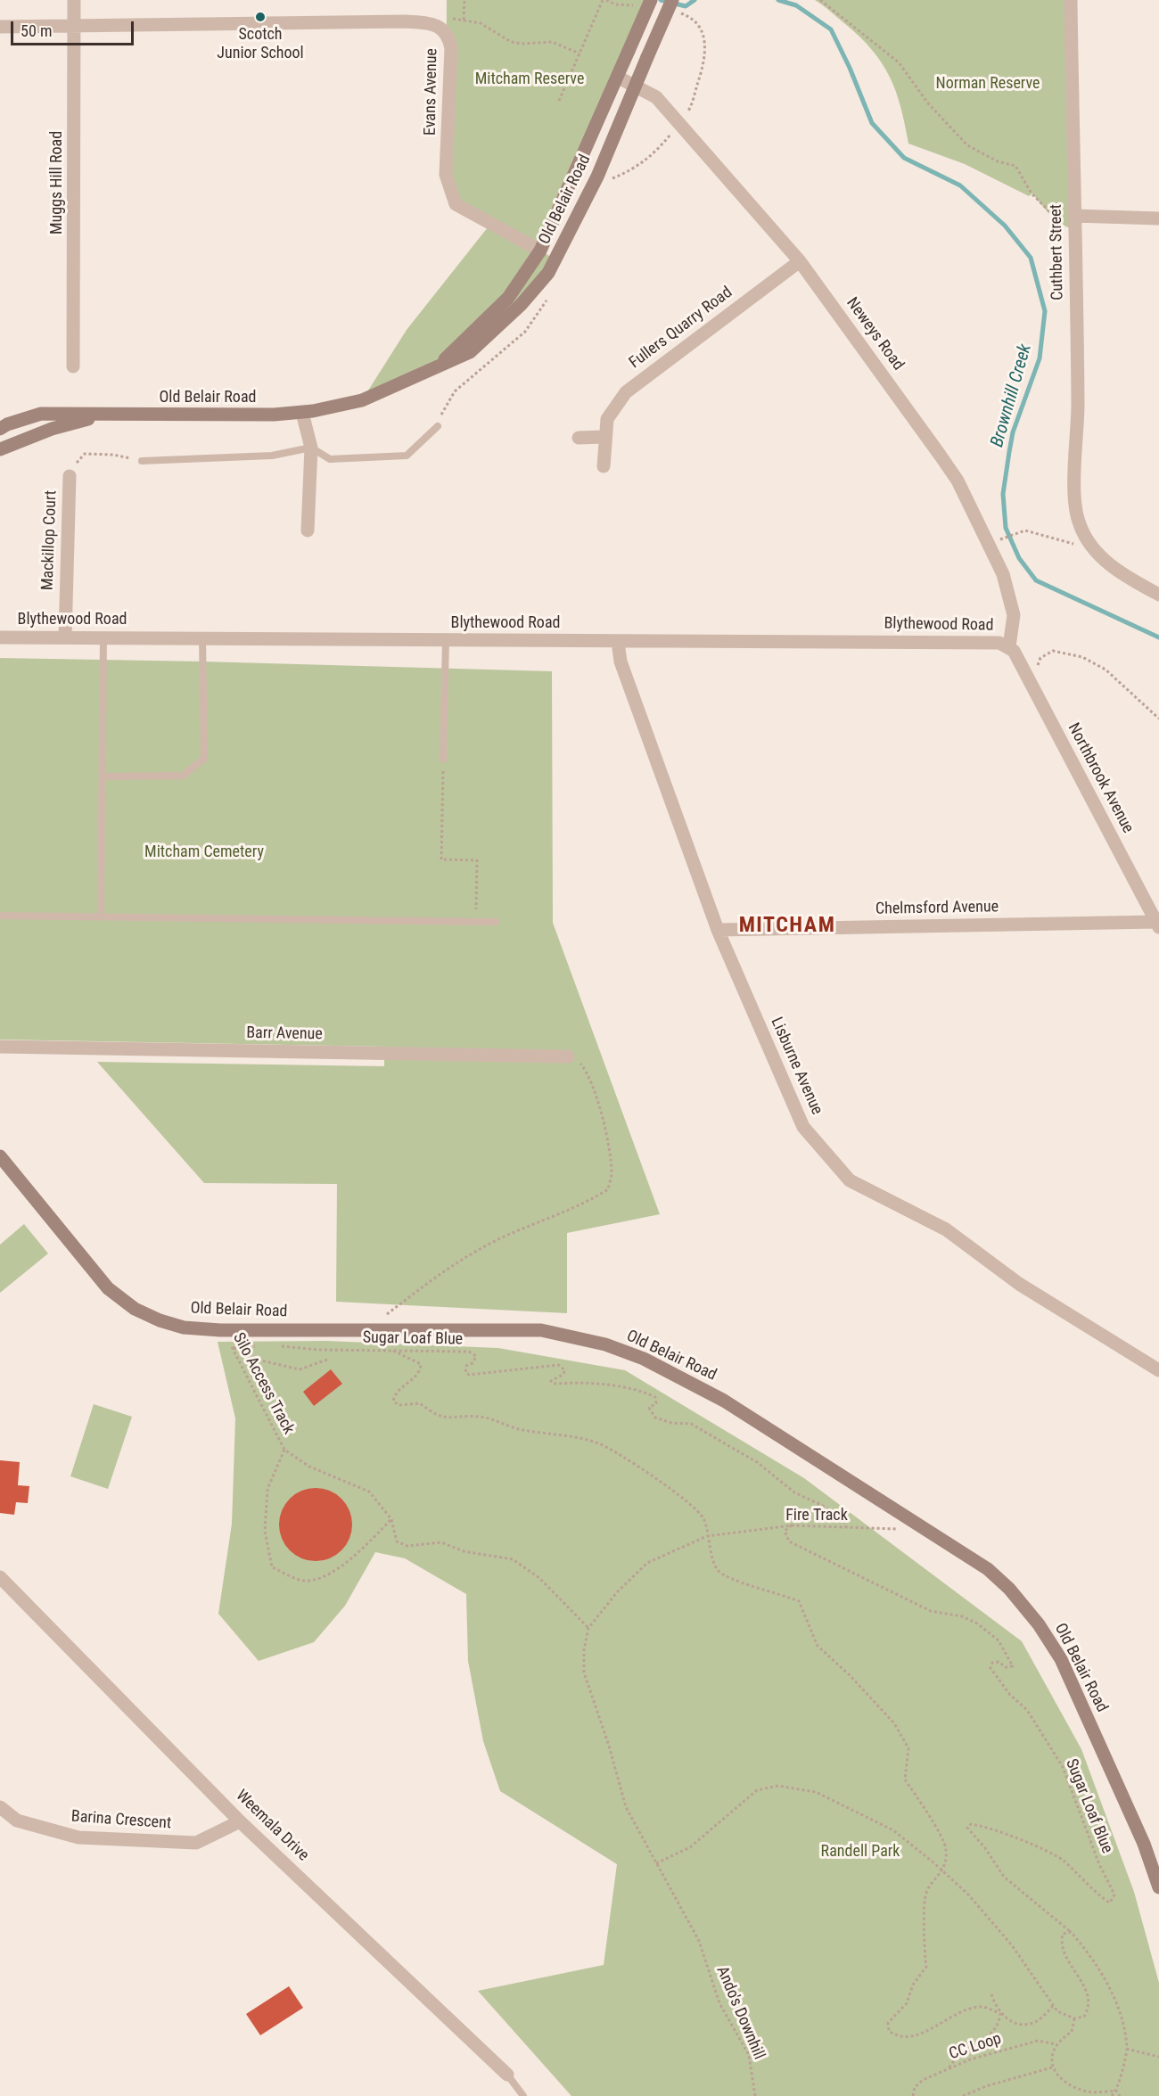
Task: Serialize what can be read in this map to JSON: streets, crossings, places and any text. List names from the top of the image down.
{
  "streets": {
    "main road": ["Old Belair Road"],
    "street": [
      "Evans Avenue",
      "Muggs Hill Road",
      "Cuthbert Street",
      "Fullers Quarry Road",
      "Neweys Road",
      "Mackillop Court",
      "Blythewood Road",
      "Northbrook Avenue",
      "Chelmsford Avenue",
      "Barr Avenue",
      "Lisburne Avenue",
      "Barina Crescent",
      "Weemala Drive"
    ],
    "path": [
      "Sugar Loaf Blue",
      "Silo Access Track",
      "Fire Track",
      "Ando's Downhill",
      "CC Loop"
    ]
  },
  "crossings": [
    ["Evans Avenue", "Muggs Hill Road"],
    ["Evans Avenue", "Old Belair Road"],
    ["Old Belair Road", "Neweys Road"],
    ["Old Belair Road", "Silo Access Track"],
    ["Fullers Quarry Road", "Neweys Road"],
    ["Neweys Road", "Blythewood Road"],
    ["Neweys Road", "Northbrook Avenue"],
    ["Mackillop Court", "Blythewood Road"],
    ["Blythewood Road", "Northbrook Avenue"],
    ["Blythewood Road", "Lisburne Avenue"],
    ["Northbrook Avenue", "Chelmsford Avenue"],
    ["Chelmsford Avenue", "Lisburne Avenue"],
    ["Sugar Loaf Blue", "Fire Track"],
    ["Fire Track", "Ando's Downhill"],
    ["Barina Crescent", "Weemala Drive"]
  ],
  "districts": ["MITCHAM"],
  "water": ["Brownhill Creek"],
  "parks": [
    "Mitcham Reserve",
    "Norman Reserve",
    "Mitcham Cemetery",
    "Randell Park"
  ],
  "places": ["Scotch Junior School"],
  "scale_bar": "50 m"
}
